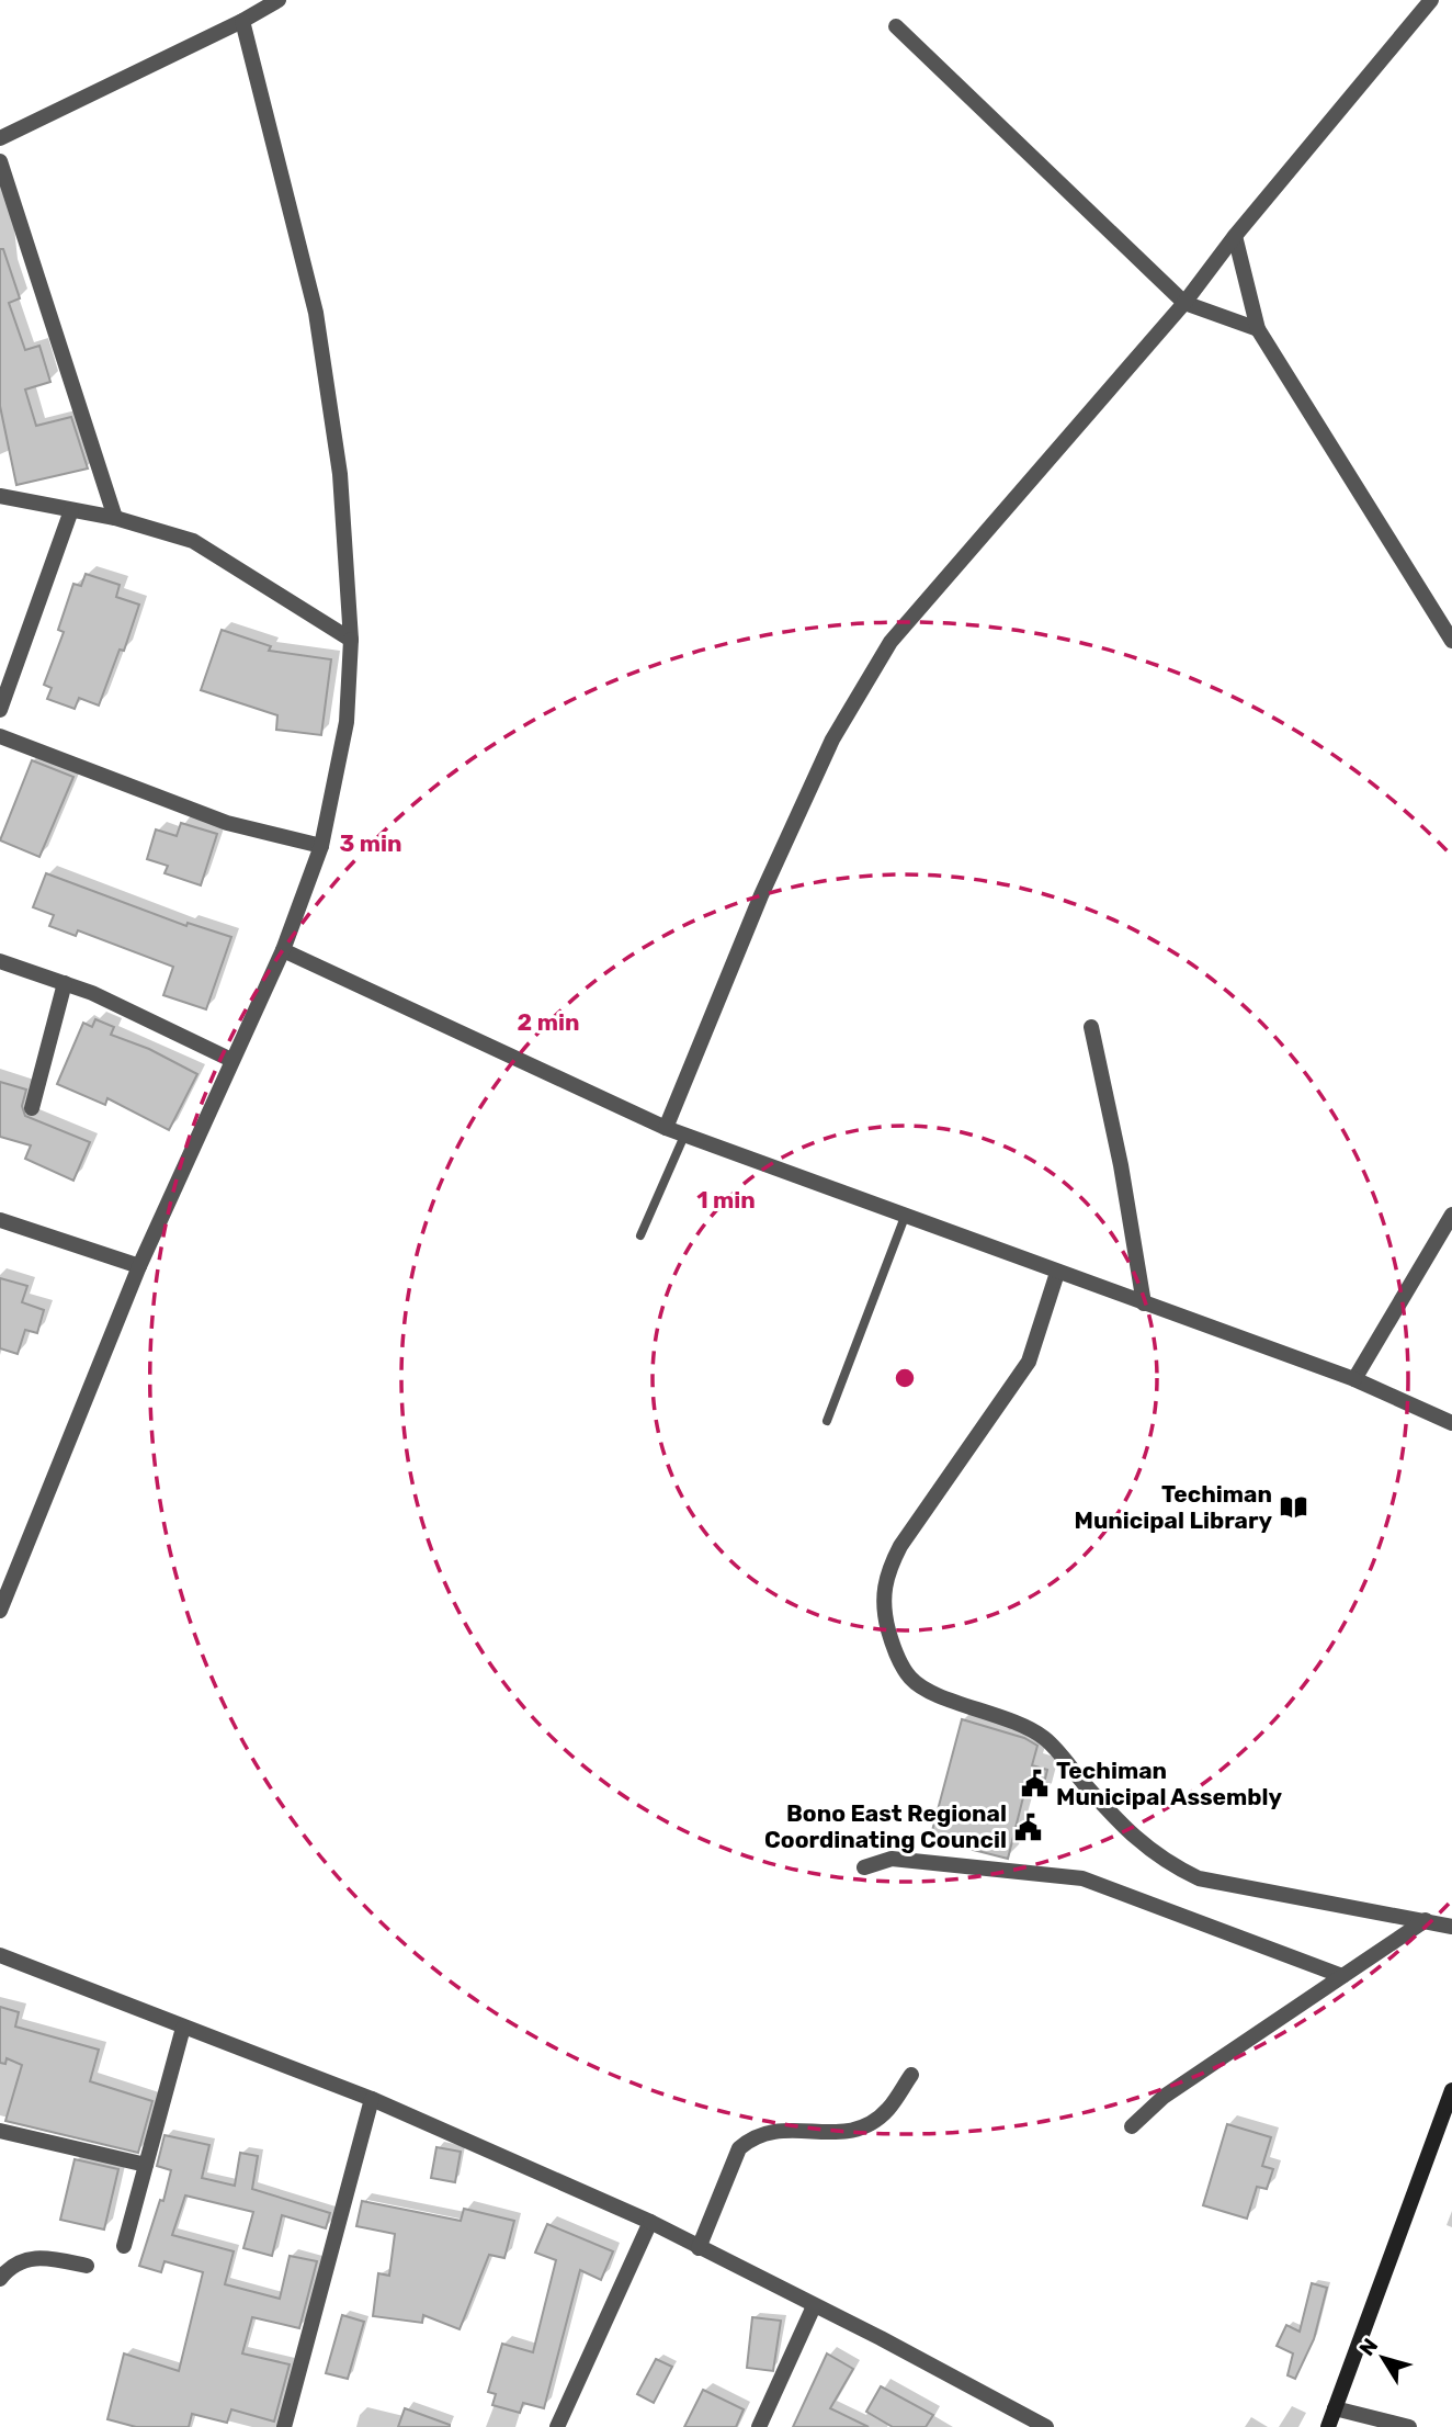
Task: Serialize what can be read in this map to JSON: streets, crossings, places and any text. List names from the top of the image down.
{
  "places": {
    "library": ["Techiman Municipal Library"],
    "public building": ["Techiman Municipal Assembly", "Bono East Regional Coordinating Council"]
  },
  "north": "top left",
  "rings": ["3 min", "2 min", "1 min"]
}
